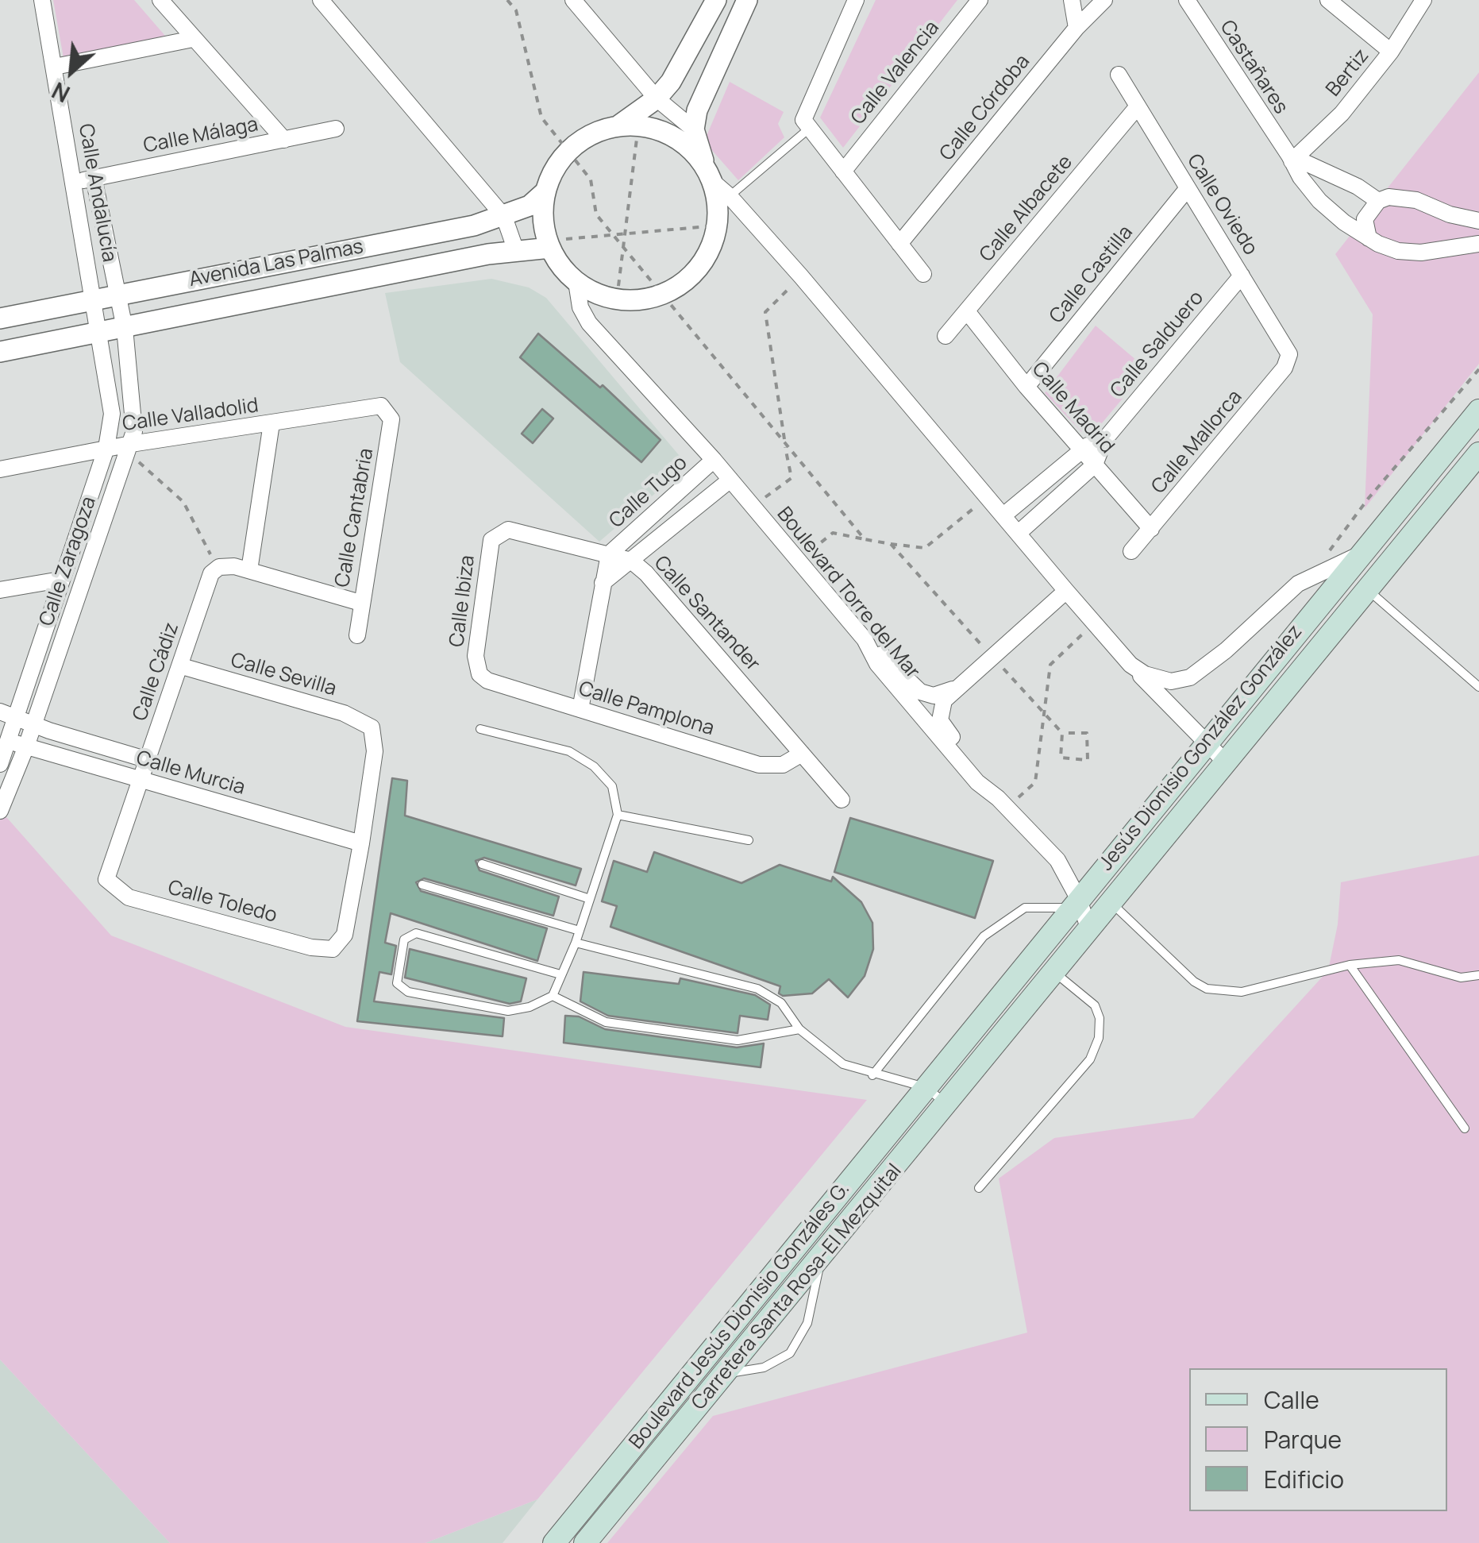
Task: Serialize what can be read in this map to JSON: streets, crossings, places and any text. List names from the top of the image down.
{
  "streets": {
    "main road": ["Jesús Dionisio González González", "Carretera Santa Rosa-El Mezquital", "Boulevard Jesús Dionisio Gonzáles G."],
    "street": [
      "Castañares",
      "Calle Valencia",
      "Bertiz",
      "Calle Córdoba",
      "Calle Málaga",
      "Calle Andalucía",
      "Calle Oviedo",
      "Calle Albacete",
      "Avenida Las Palmas",
      "Calle Castilla",
      "Calle Salduero",
      "Calle Madrid",
      "Calle Valladolid",
      "Calle Mallorca",
      "Calle Tugo",
      "Calle Cantabria",
      "Calle Zaragoza",
      "Boulevard Torre del Mar",
      "Calle Ibiza",
      "Calle Santander",
      "Calle Cádiz",
      "Calle Sevilla",
      "Calle Pamplona",
      "Calle Murcia",
      "Calle Toledo"
    ]
  },
  "crossings": [
    ["Castañares", "Bertiz"],
    ["Calle Málaga", "Calle Andalucía"],
    ["Calle Andalucía", "Avenida Las Palmas"],
    ["Calle Andalucía", "Calle Zaragoza"],
    ["Calle Oviedo", "Calle Albacete"],
    ["Calle Oviedo", "Calle Castilla"],
    ["Calle Oviedo", "Calle Salduero"],
    ["Calle Oviedo", "Calle Mallorca"],
    ["Calle Albacete", "Calle Madrid"],
    ["Avenida Las Palmas", "Calle Zaragoza"],
    ["Calle Castilla", "Calle Madrid"],
    ["Calle Salduero", "Calle Madrid"],
    ["Calle Madrid", "Calle Mallorca"],
    ["Calle Valladolid", "Calle Cantabria"],
    ["Calle Valladolid", "Calle Zaragoza"],
    ["Calle Tugo", "Boulevard Torre del Mar"],
    ["Calle Tugo", "Calle Santander"],
    ["Calle Zaragoza", "Calle Murcia"],
    ["Boulevard Torre del Mar", "Jesús Dionisio González González"],
    ["Calle Ibiza", "Calle Santander"],
    ["Calle Ibiza", "Calle Pamplona"],
    ["Calle Santander", "Calle Pamplona"],
    ["Calle Cádiz", "Calle Sevilla"],
    ["Calle Cádiz", "Calle Murcia"],
    ["Calle Cádiz", "Calle Toledo"],
    ["Calle Sevilla", "Calle Murcia"],
    ["Calle Sevilla", "Calle Toledo"],
    ["Jesús Dionisio González González", "Carretera Santa Rosa-El Mezquital"],
    ["Jesús Dionisio González González", "Boulevard Jesús Dionisio Gonzáles G."],
    ["Calle Murcia", "Calle Toledo"]
  ],
  "legend": ["Calle", "Parque", "Edificio"],
  "north": "bottom left"
}
